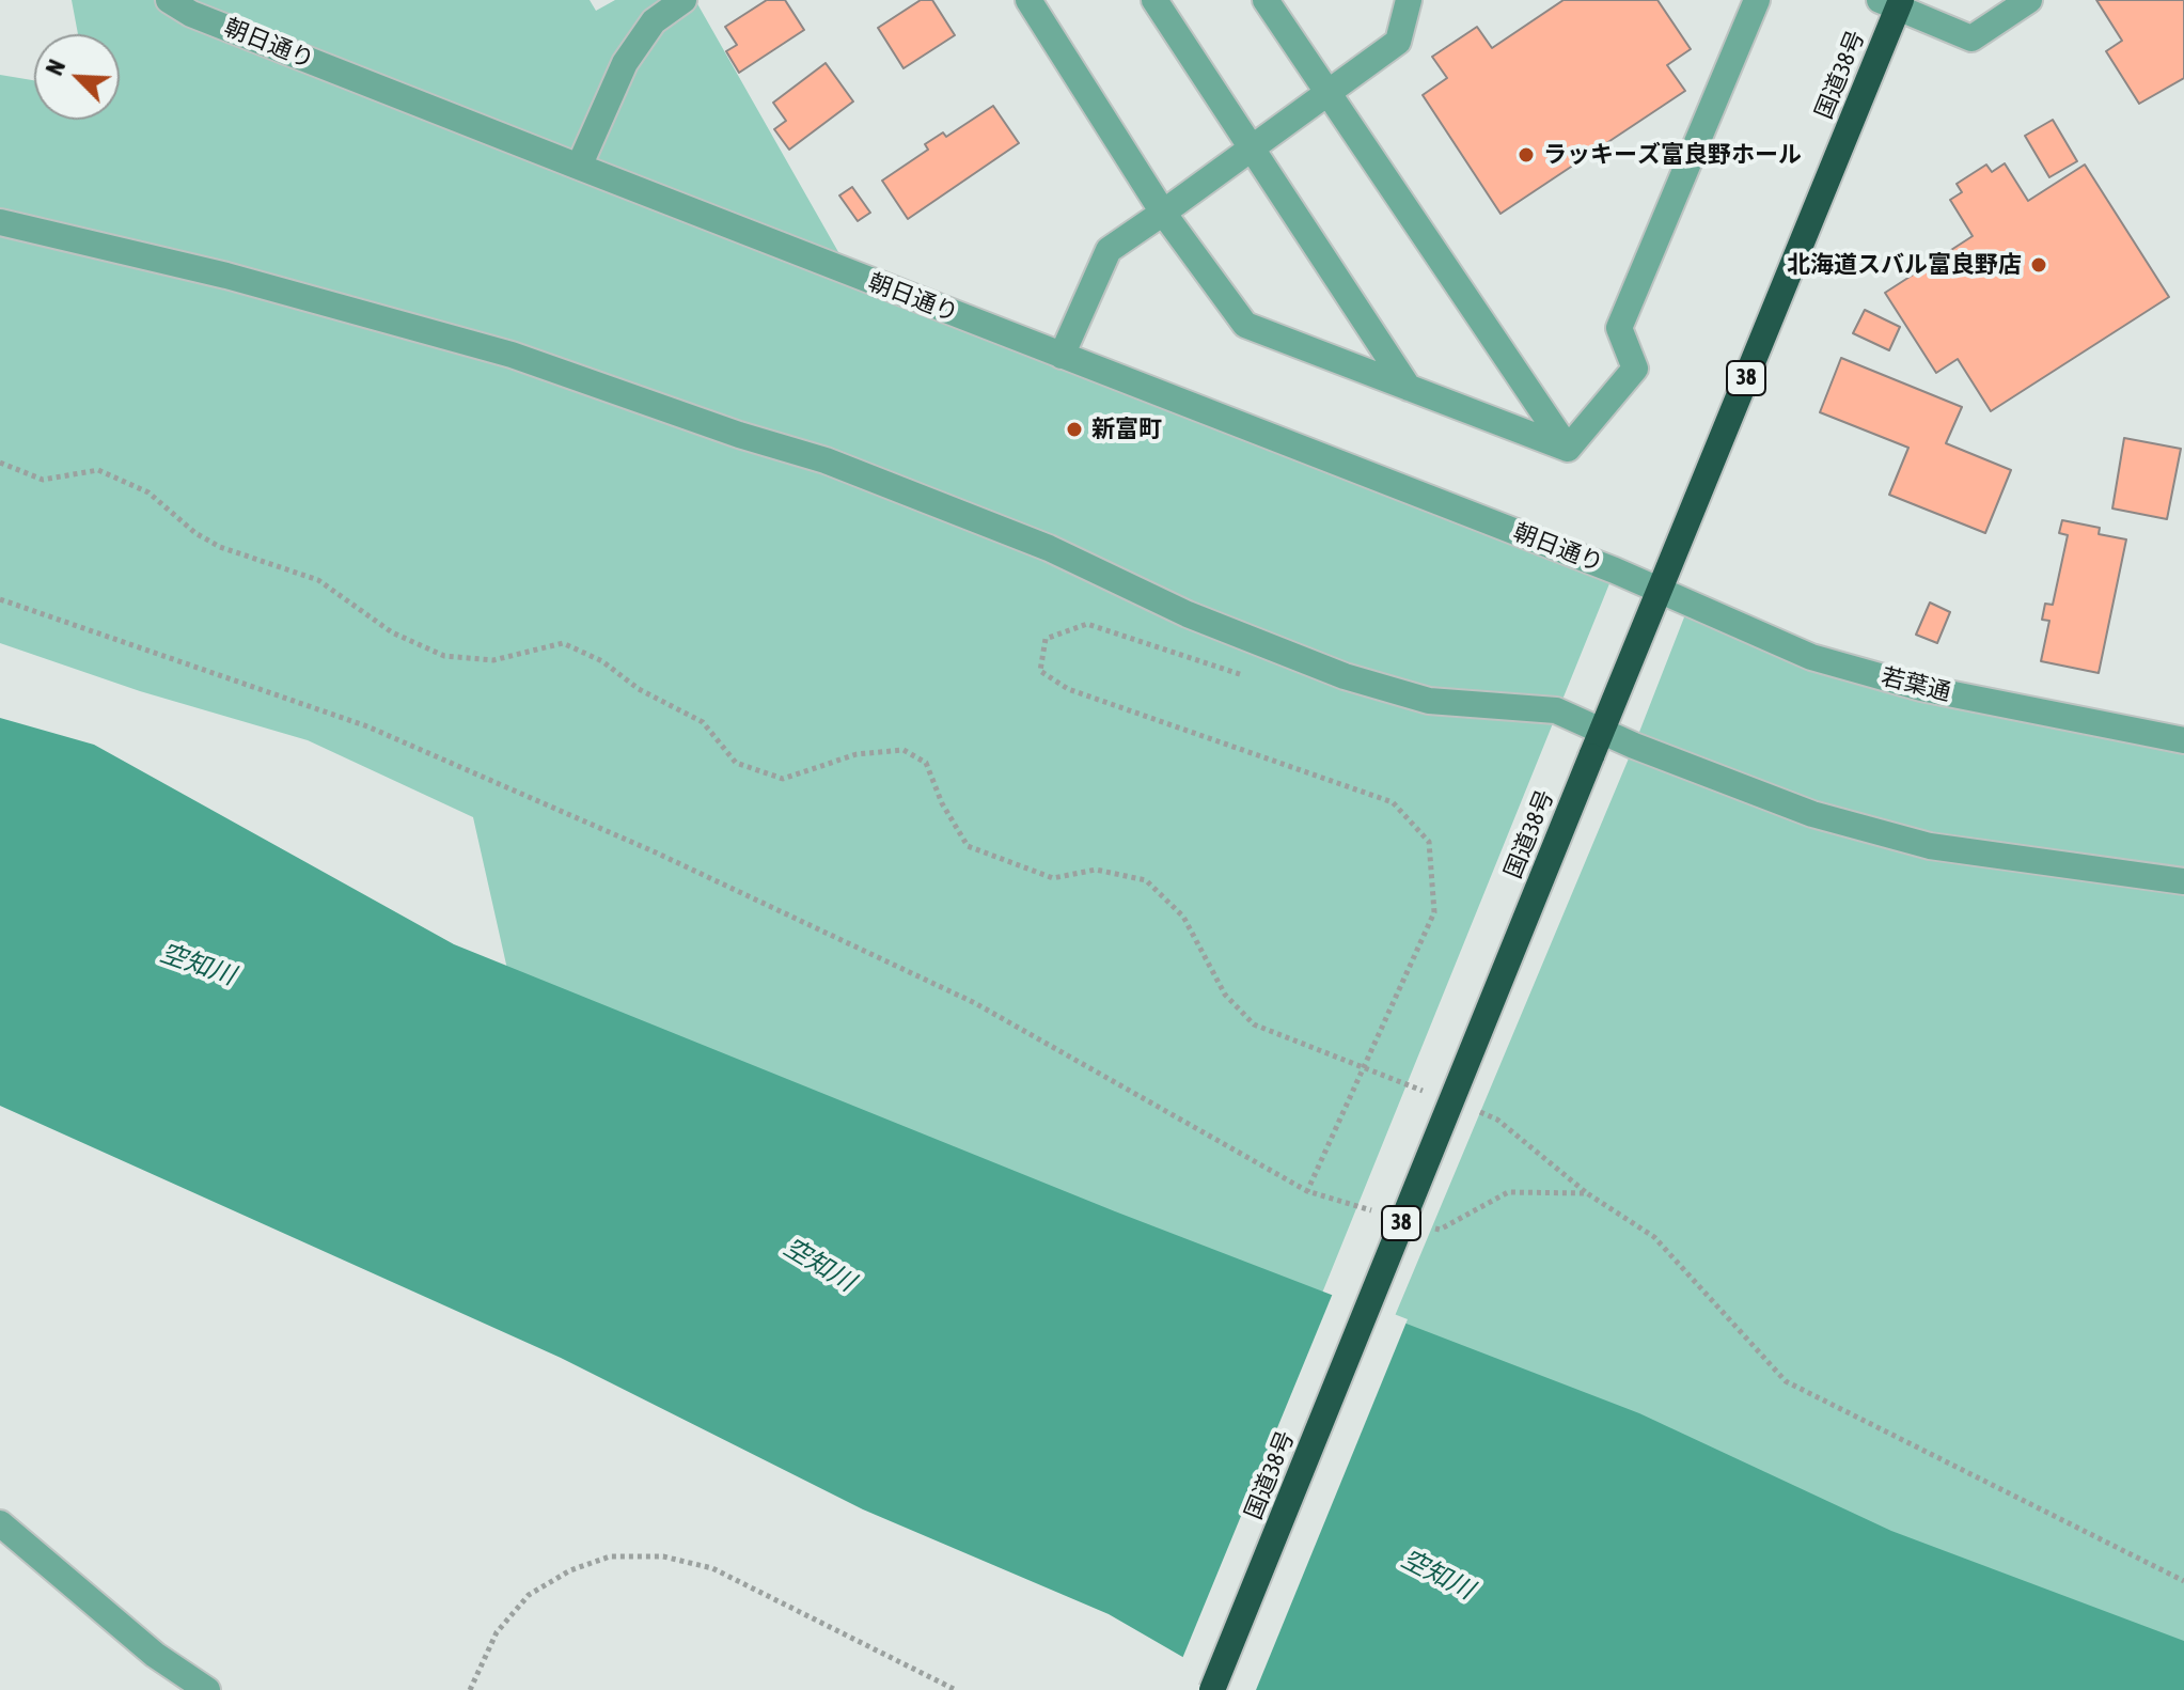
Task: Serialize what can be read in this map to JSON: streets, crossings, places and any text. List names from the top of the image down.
{
  "streets": {
    "highway": ["国道38号", "38"],
    "street": ["朝日通り", "若葉通"]
  },
  "crossings": [
    ["朝日通り", "国道38号"],
    ["朝日通り", "若葉通"],
    ["国道38号", "若葉通"]
  ],
  "water": ["空知川"],
  "places": ["ラッキーズ富良野ホール", "北海道スバル富良野店", "新富町"],
  "north": "top left"
}
